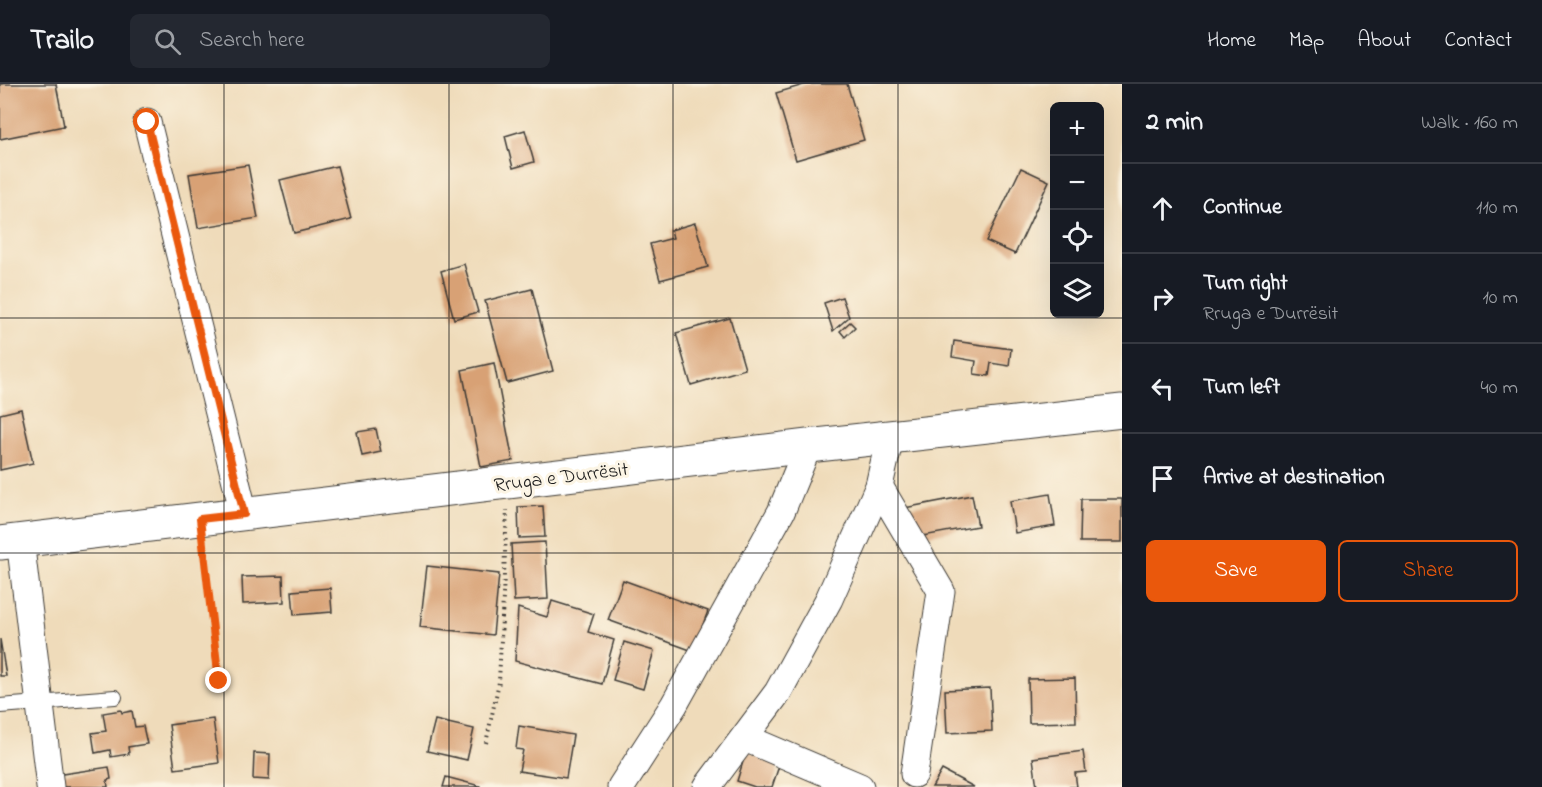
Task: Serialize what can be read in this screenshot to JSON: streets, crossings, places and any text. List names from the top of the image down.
{
  "streets": {
    "main road": ["Rruga e Durrësit"]
  },
  "page": {
    "header": "Trailo",
    "search": "Search here",
    "nav": [
      "Home",
      "Map",
      "About",
      "Contact"
    ],
    "heading": ["2 min", "Walk · 160 m"],
    "map_buttons": ["+", "−"],
    "list": [
      ["Continue", "110 m"],
      ["Turn right", "Rruga e Durrësit", "10 m"],
      ["Turn left", "40 m"],
      "Arrive at destination"
    ],
    "buttons": ["Save", "Share"]
  }
}
